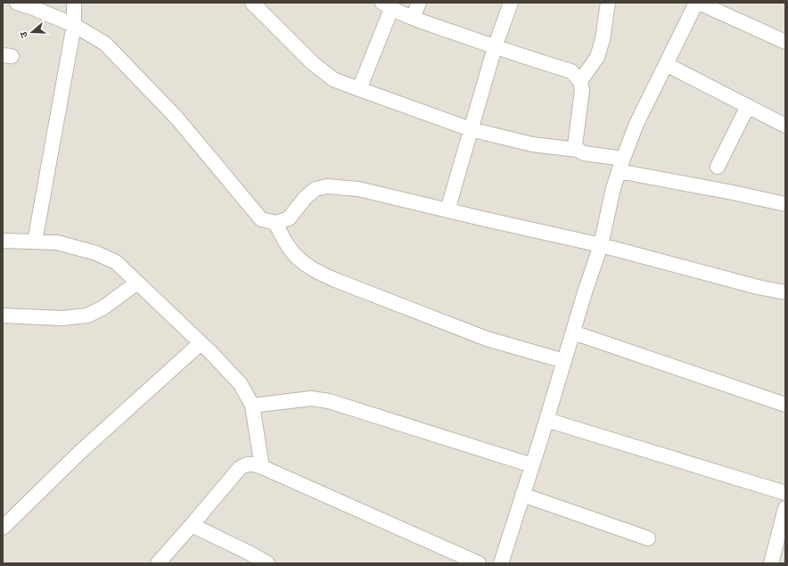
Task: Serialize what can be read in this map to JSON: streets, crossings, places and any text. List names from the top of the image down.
{
  "north": "left"
}
